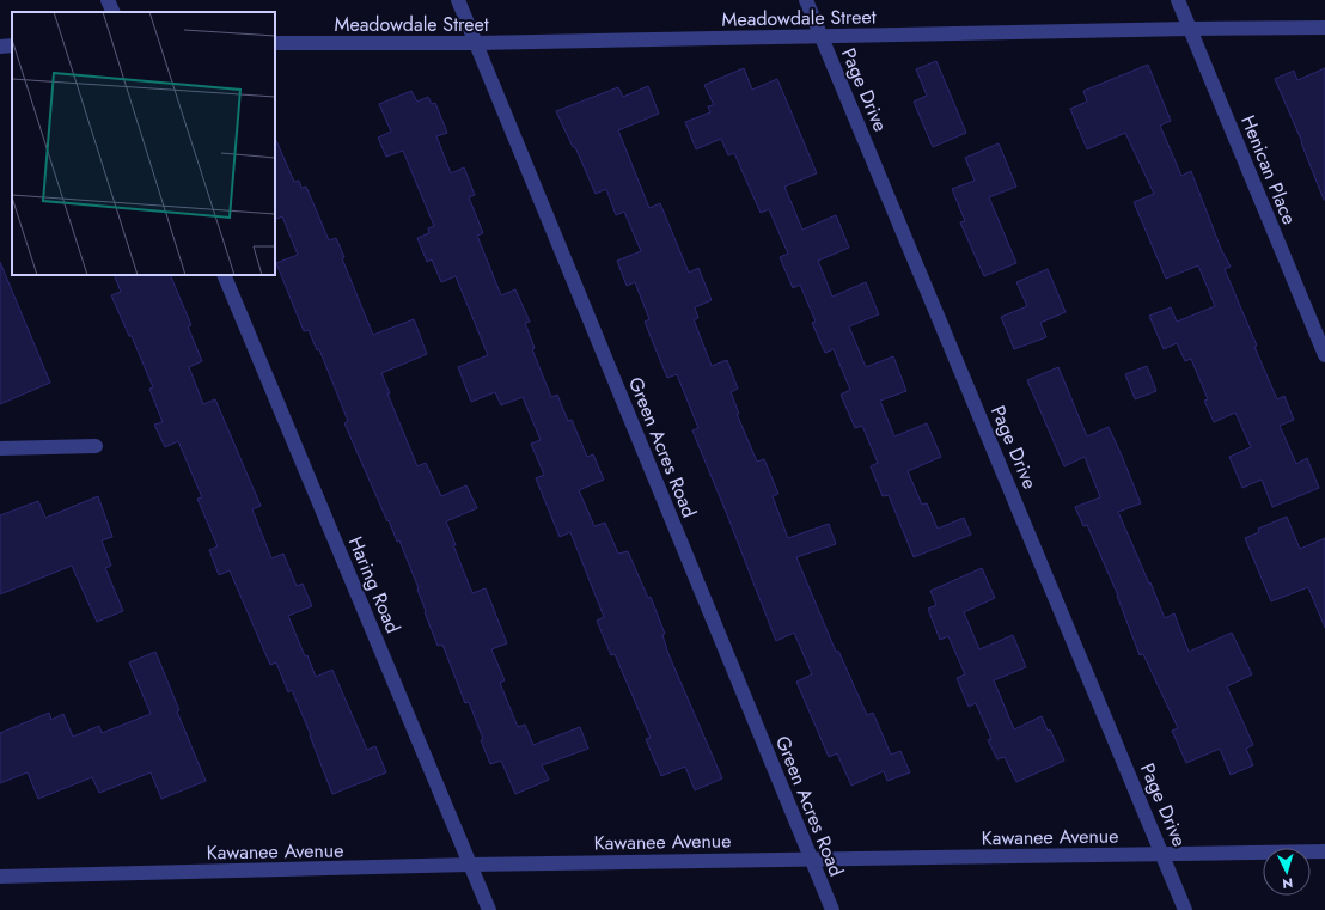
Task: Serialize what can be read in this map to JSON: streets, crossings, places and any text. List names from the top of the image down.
{
  "streets": {
    "street": [
      "Meadowdale Street",
      "Page Drive",
      "Henican Place",
      "Green Acres Road",
      "Haring Road",
      "Kawanee Avenue"
    ]
  },
  "crossings": [
    ["Meadowdale Street", "Page Drive"],
    ["Meadowdale Street", "Henican Place"],
    ["Meadowdale Street", "Green Acres Road"],
    ["Page Drive", "Kawanee Avenue"],
    ["Green Acres Road", "Kawanee Avenue"],
    ["Haring Road", "Kawanee Avenue"]
  ],
  "north": "bottom"
}
